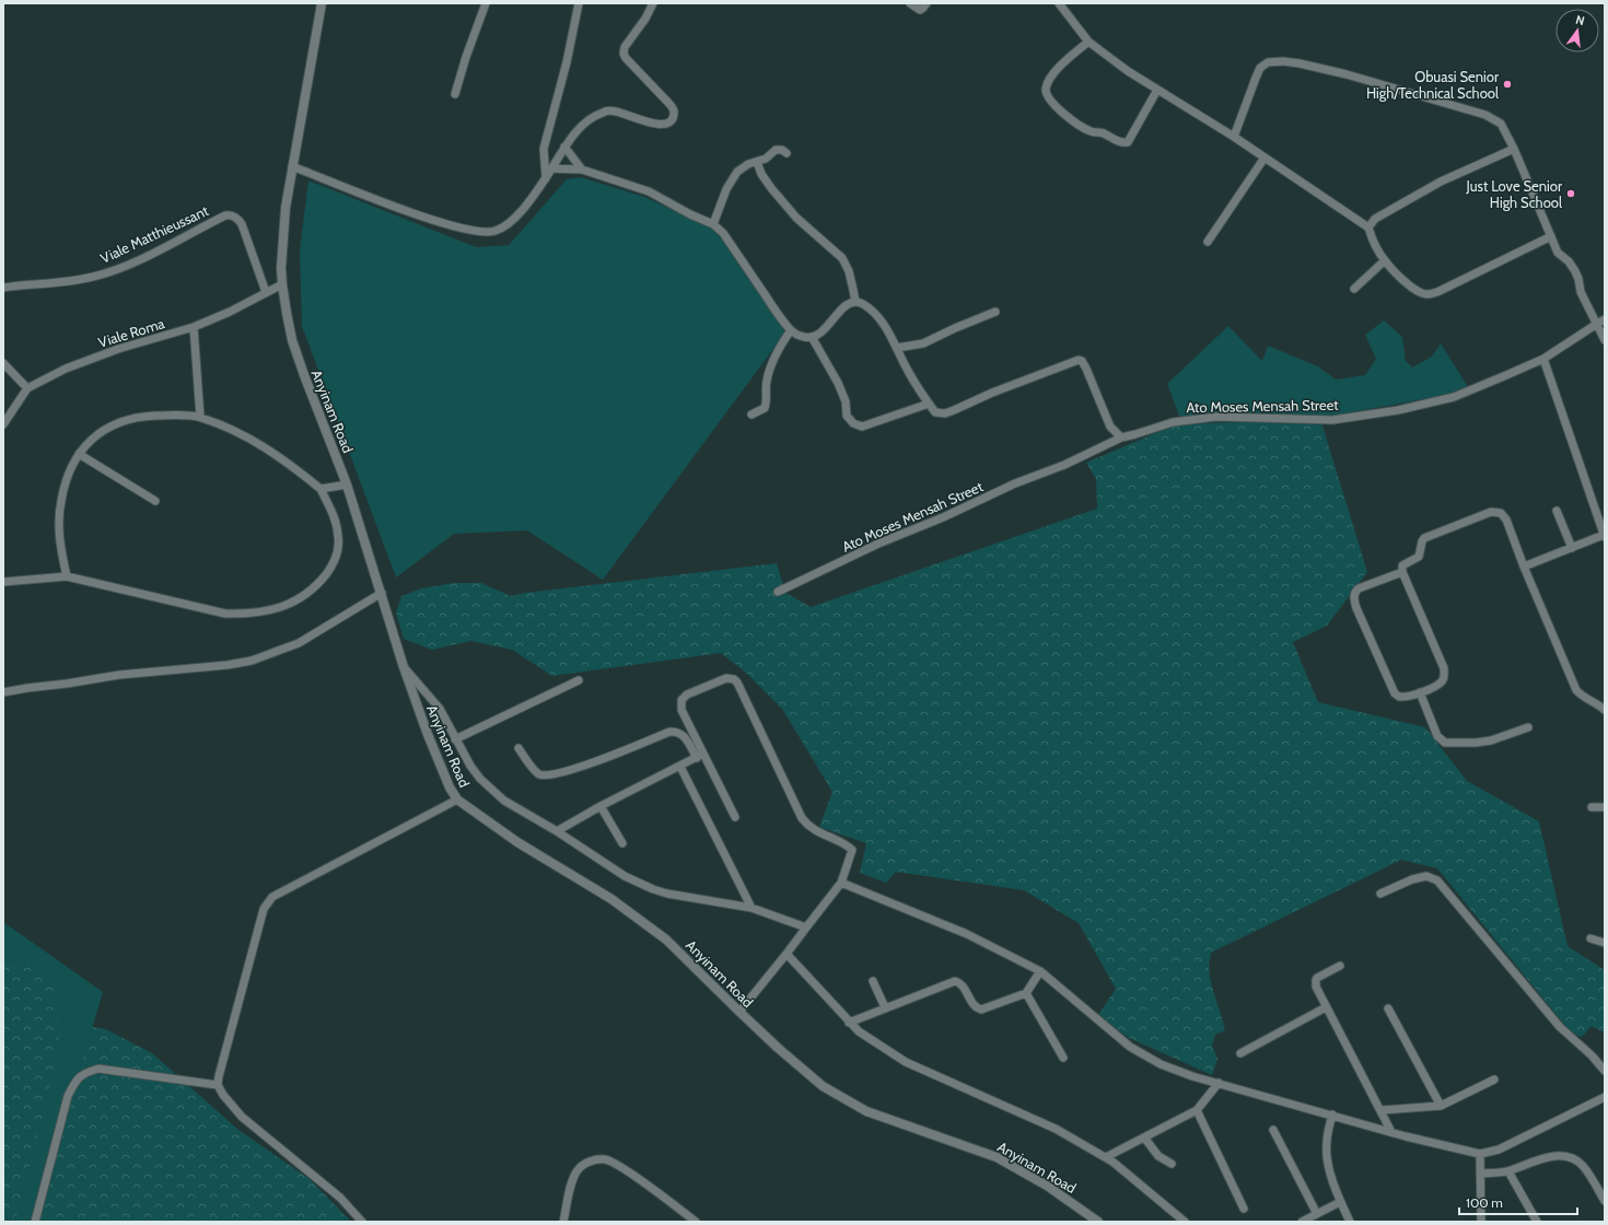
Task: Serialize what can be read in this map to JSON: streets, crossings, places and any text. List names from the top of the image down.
{
  "streets": {
    "street": [
      "Viale Matthieussant",
      "Viale Roma",
      "Ato Moses Mensah Street",
      "Anyinam Road"
    ]
  },
  "crossings": [
    ["Viale Matthieussant", "Viale Roma"],
    ["Viale Roma", "Anyinam Road"]
  ],
  "places": ["Obuasi Senior High/Technical School", "Just Love Senior High School"],
  "scale_bar": "100 m",
  "north": "top"
}
